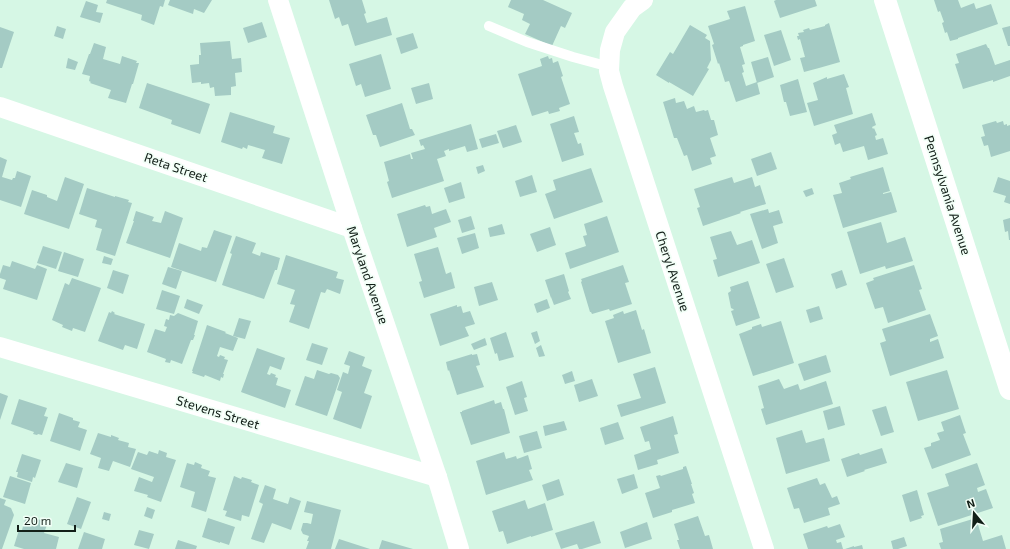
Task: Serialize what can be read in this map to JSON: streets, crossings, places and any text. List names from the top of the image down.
{
  "streets": {
    "main road": ["Pennsylvania Avenue"],
    "street": [
      "Reta Street",
      "Cheryl Avenue",
      "Maryland Avenue",
      "Stevens Street"
    ]
  },
  "crossings": [
    ["Reta Street", "Maryland Avenue"],
    ["Maryland Avenue", "Stevens Street"]
  ],
  "scale_bar": "20 m",
  "north": "top"
}
